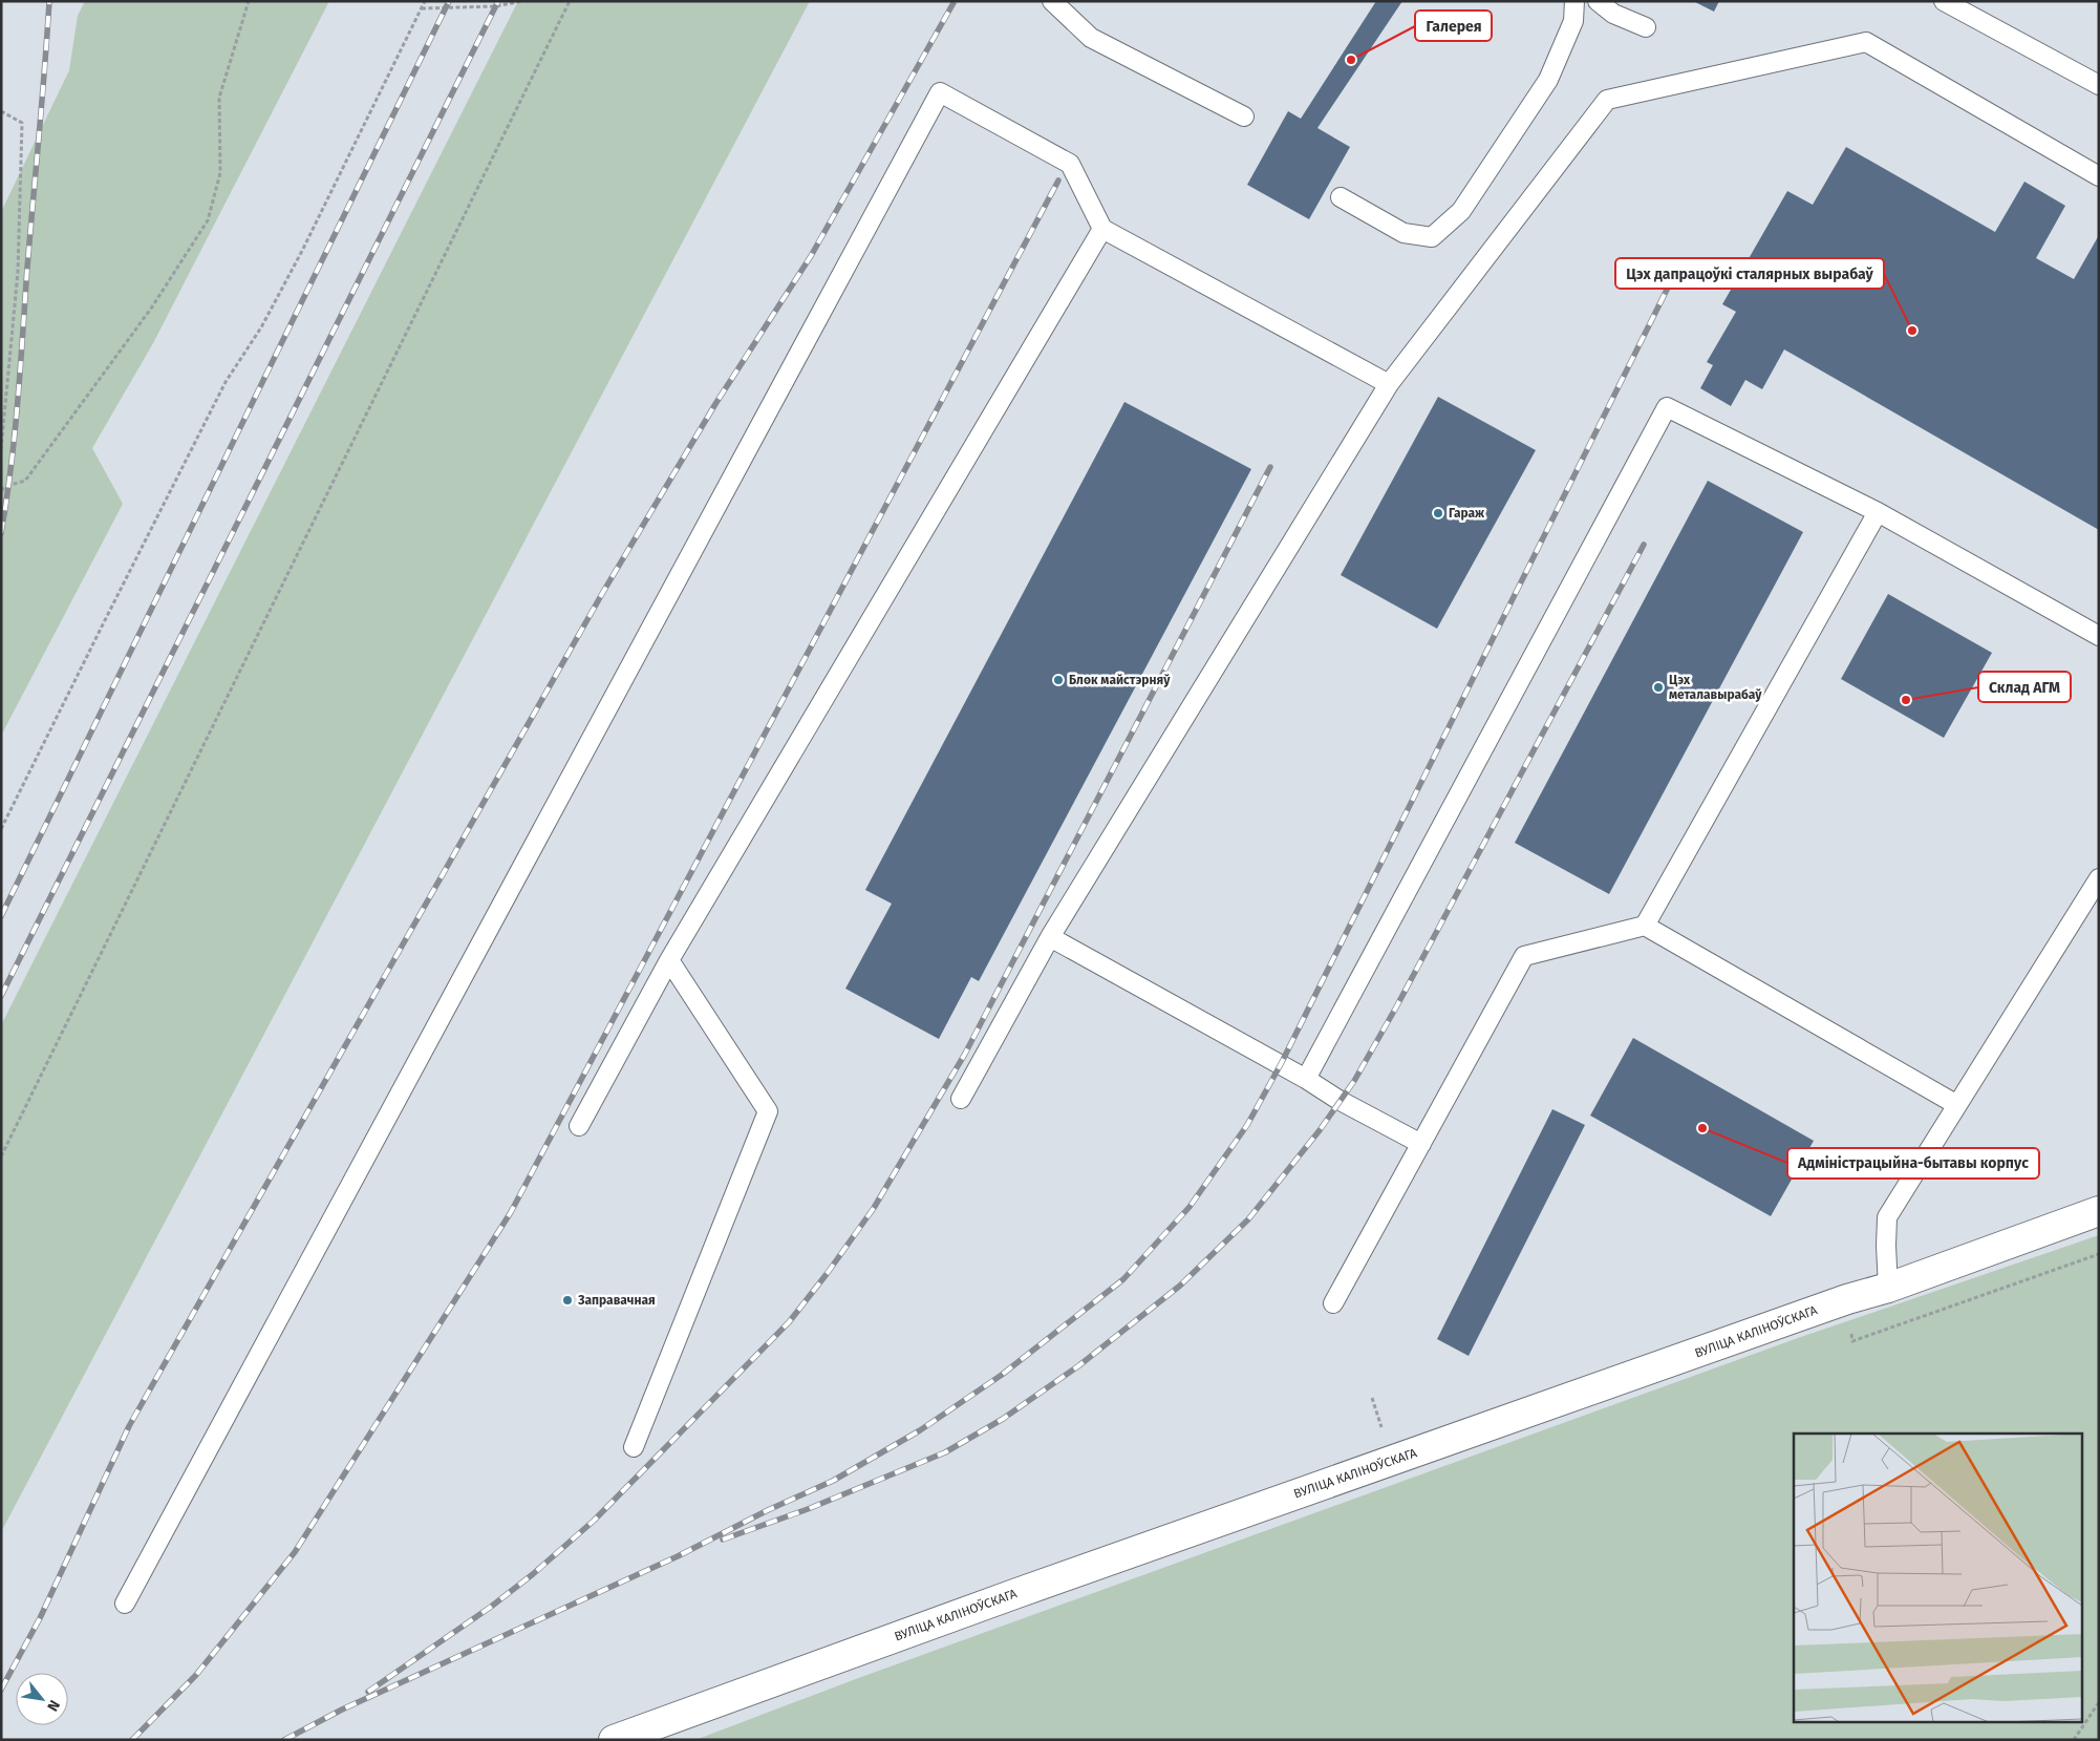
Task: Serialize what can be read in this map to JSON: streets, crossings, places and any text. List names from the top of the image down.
{
  "streets": {
    "street": ["ВУЛІЦА КАЛІНОЎСКАГА"]
  },
  "places": [
    "Галерея",
    "Цэх дапрацоўкі сталярных вырабаў",
    "Гараж",
    "Блок майстэрняў",
    "Цэх металавырабаў",
    "Склад АГМ",
    "Адміністрацыйна-бытавы корпус",
    "Заправачная"
  ],
  "north": "bottom right"
}
